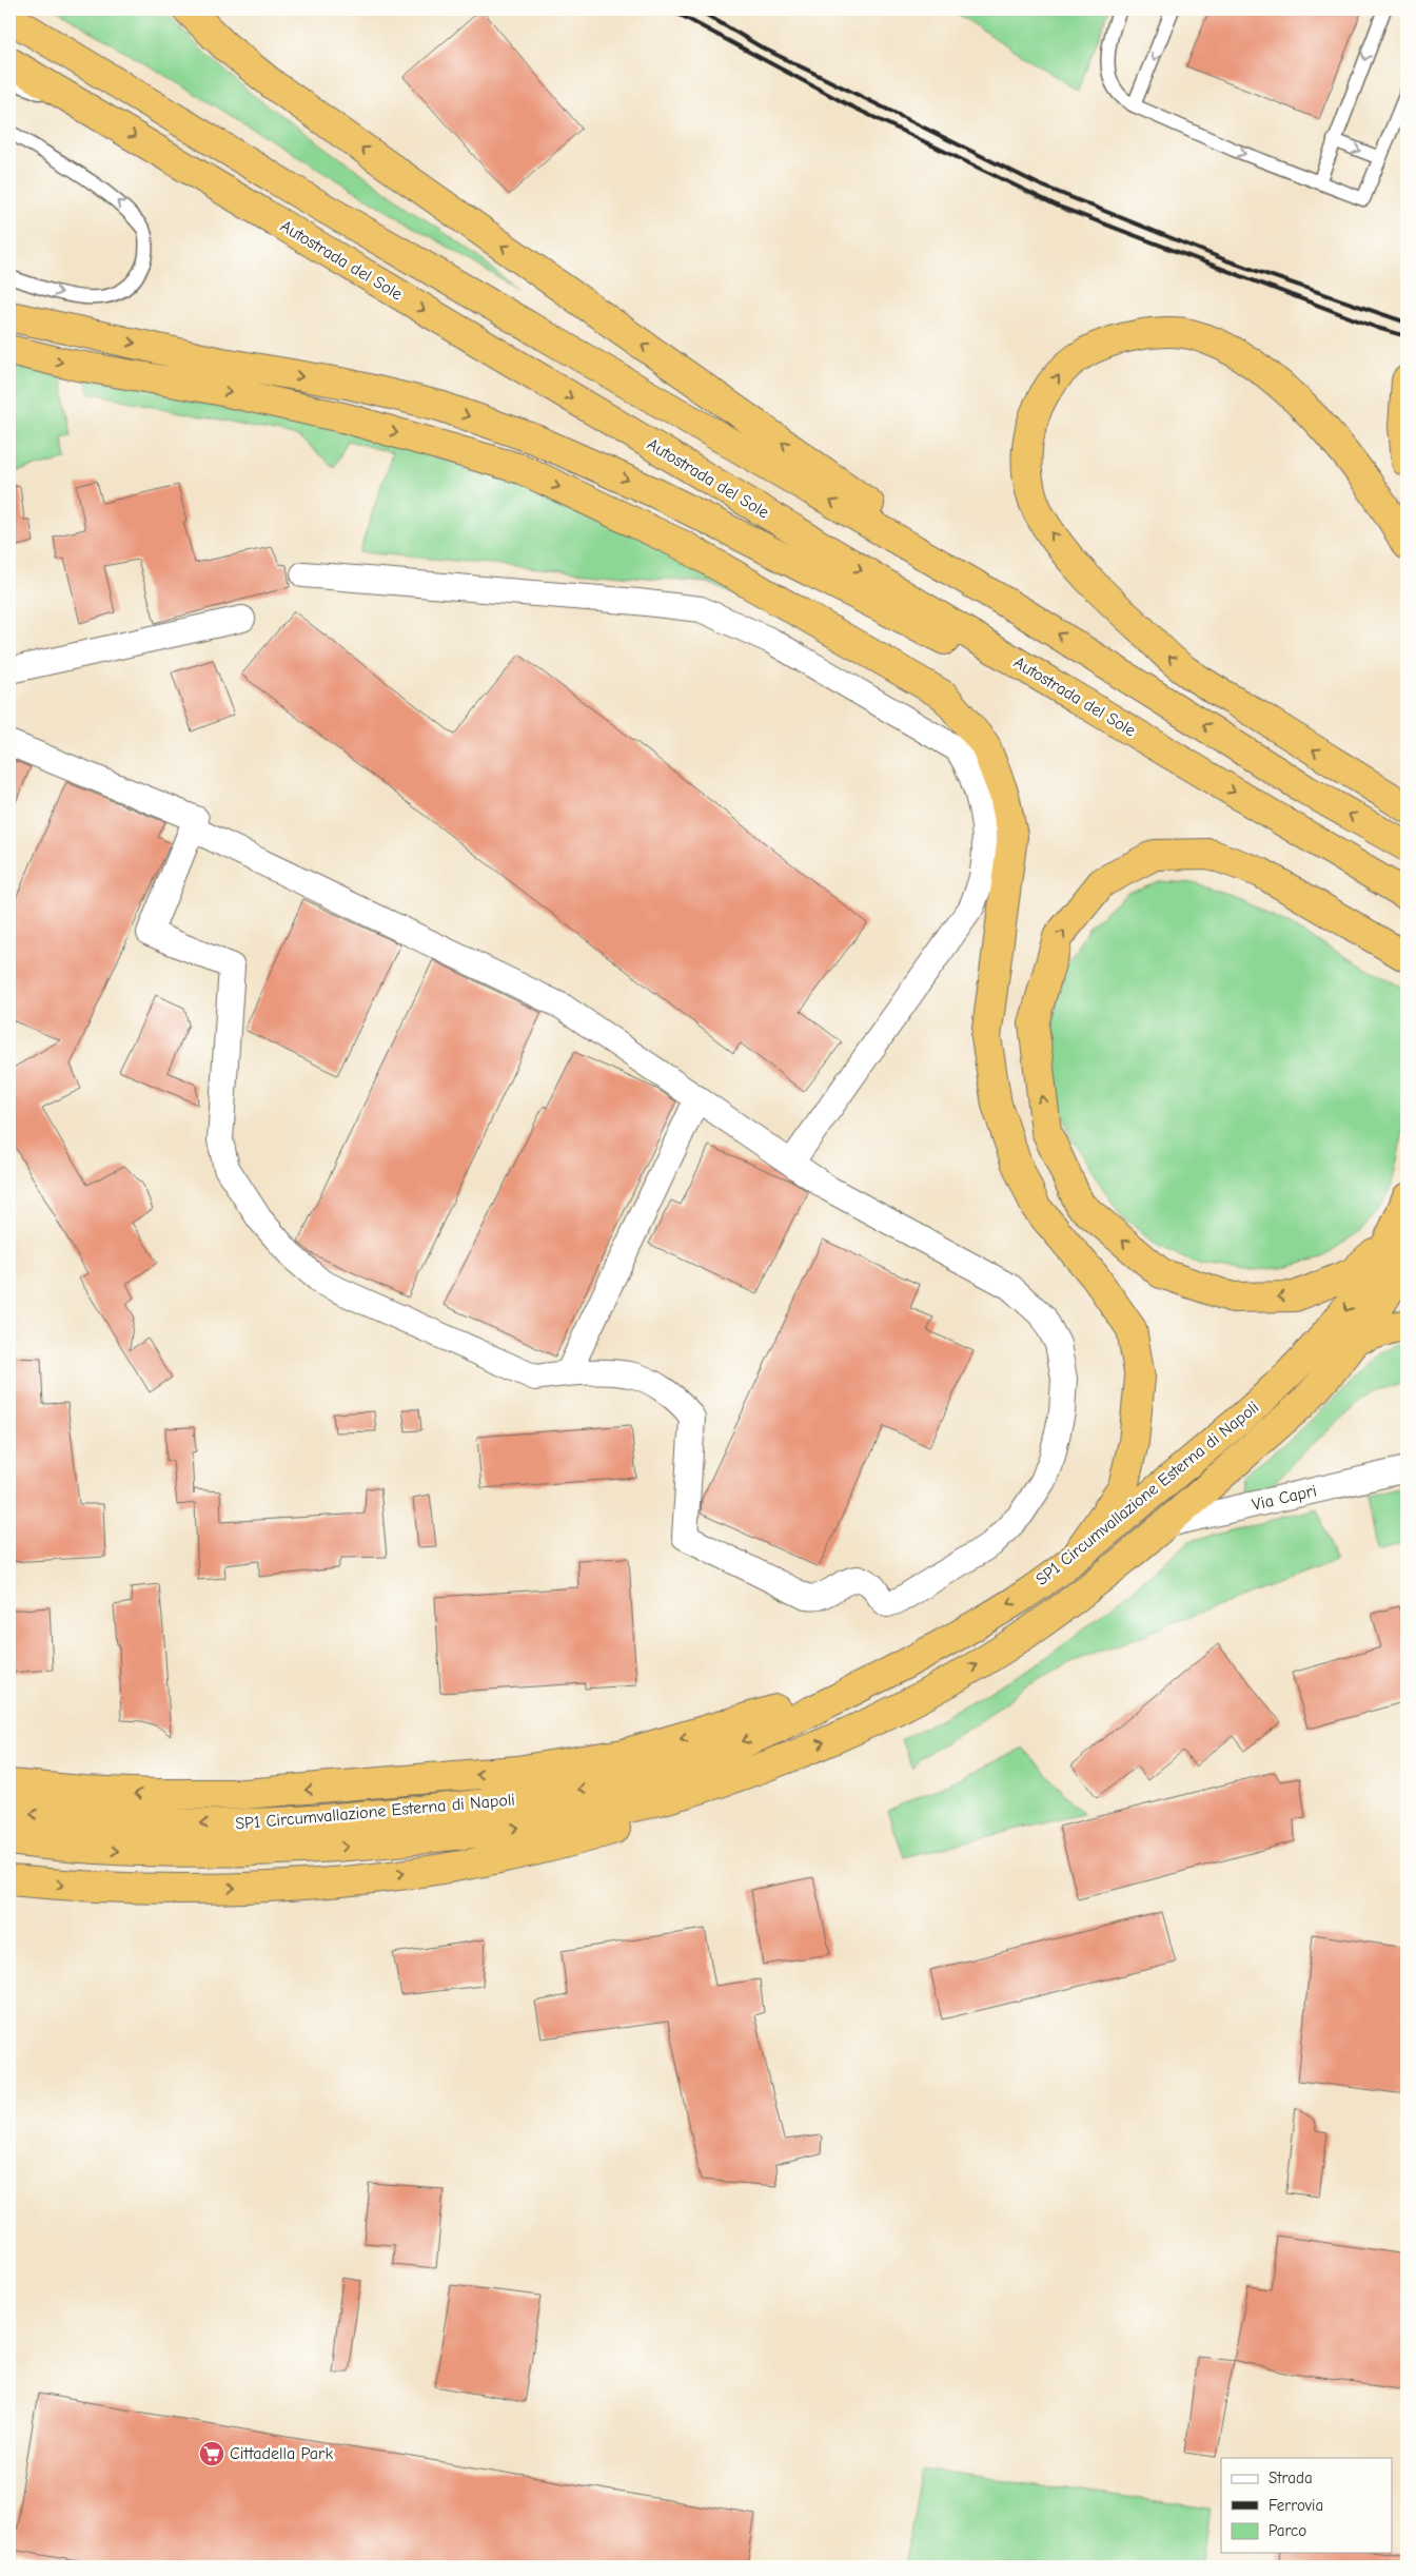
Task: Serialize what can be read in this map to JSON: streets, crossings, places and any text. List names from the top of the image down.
{
  "streets": {
    "highway": ["Autostrada del Sole", "SP1 Circumvallazione Esterna di Napoli"],
    "street": ["Via Capri"]
  },
  "crossings": [
    ["SP1 Circumvallazione Esterna di Napoli", "Via Capri"]
  ],
  "places": {
    "supermarket": ["Cittadella Park"]
  },
  "legend": ["Strada", "Ferrovia", "Parco"]
}
